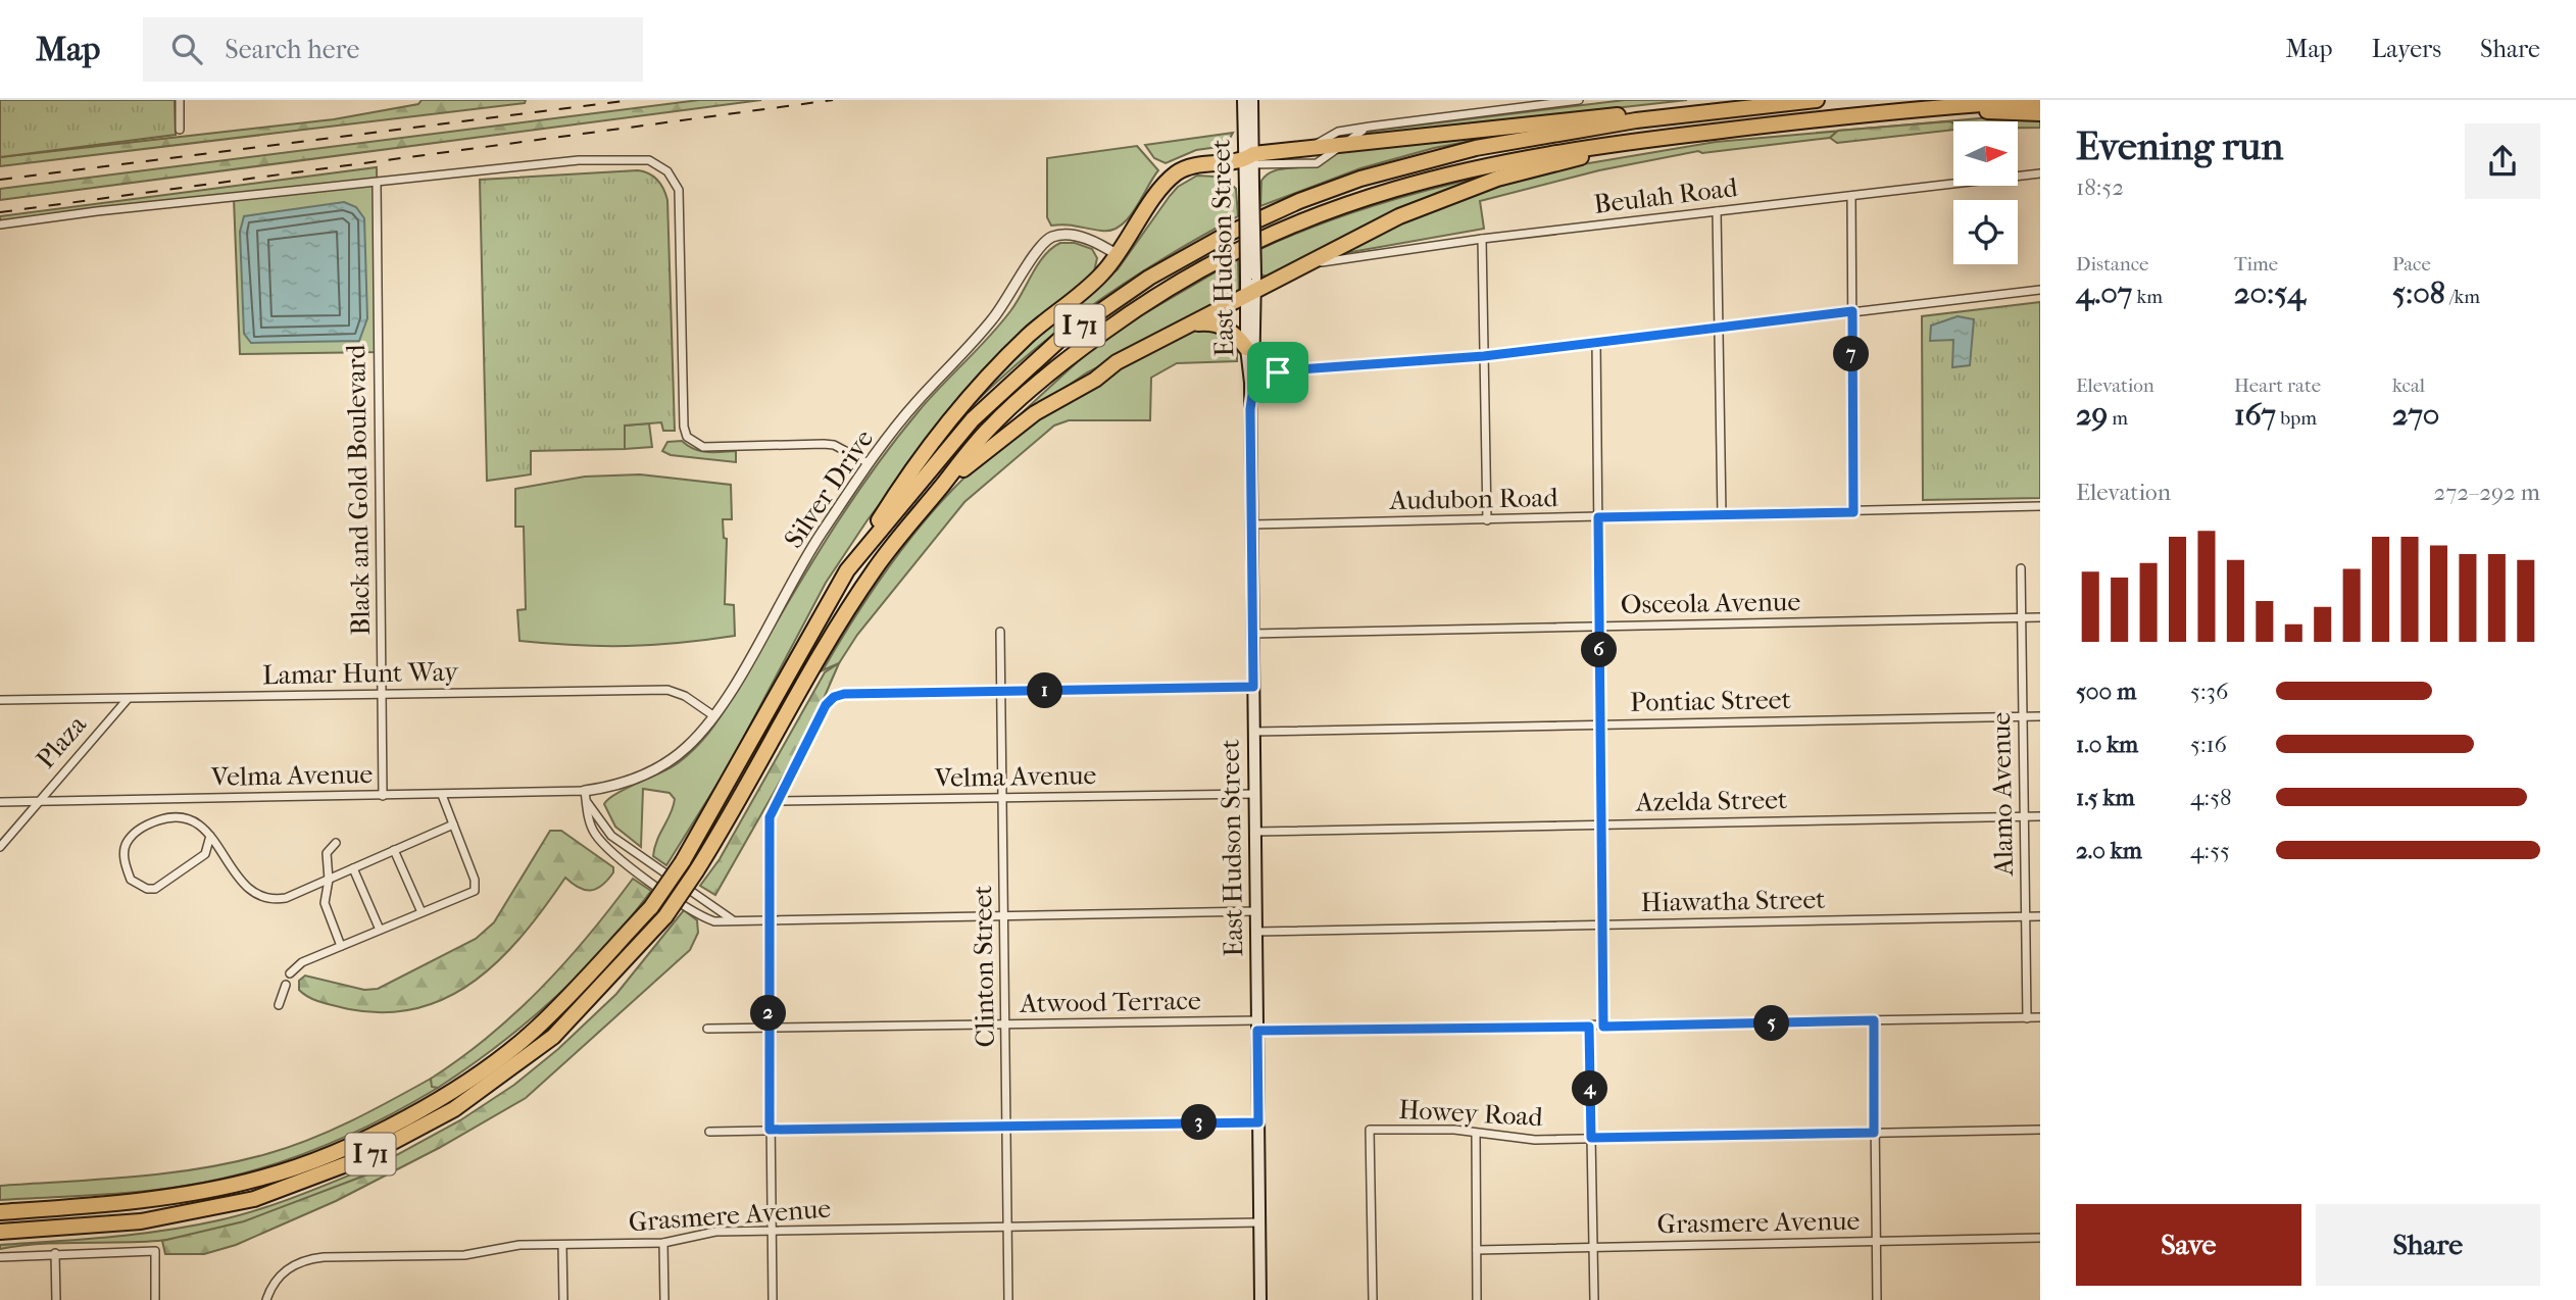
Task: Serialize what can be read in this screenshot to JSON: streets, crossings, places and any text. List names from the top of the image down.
{
  "streets": {
    "highway": ["I 71"],
    "main road": ["East Hudson Street"],
    "street": [
      "Beulah Road",
      "Silver Drive",
      "Black and Gold Boulevard",
      "Audubon Road",
      "Osceola Avenue",
      "Lamar Hunt Way",
      "Pontiac Street",
      "Plaza",
      "Velma Avenue",
      "Alamo Avenue",
      "Azelda Street",
      "Hiawatha Street",
      "Clinton Street",
      "Atwood Terrace",
      "Howey Road",
      "Grasmere Avenue"
    ]
  },
  "crossings": [
    ["East Hudson Street", "Audubon Road"],
    ["East Hudson Street", "Osceola Avenue"],
    ["East Hudson Street", "Pontiac Street"],
    ["East Hudson Street", "Velma Avenue"],
    ["East Hudson Street", "Azelda Street"],
    ["East Hudson Street", "Hiawatha Street"],
    ["East Hudson Street", "Atwood Terrace"],
    ["East Hudson Street", "Grasmere Avenue"],
    ["Silver Drive", "Lamar Hunt Way"],
    ["Silver Drive", "Velma Avenue"],
    ["Black and Gold Boulevard", "Lamar Hunt Way"],
    ["Black and Gold Boulevard", "Velma Avenue"],
    ["Osceola Avenue", "Alamo Avenue"],
    ["Lamar Hunt Way", "Plaza"],
    ["Pontiac Street", "Alamo Avenue"],
    ["Plaza", "Velma Avenue"],
    ["Velma Avenue", "Clinton Street"],
    ["Alamo Avenue", "Azelda Street"],
    ["Alamo Avenue", "Hiawatha Street"],
    ["Alamo Avenue", "Atwood Terrace"],
    ["Clinton Street", "Atwood Terrace"],
    ["Clinton Street", "Grasmere Avenue"]
  ],
  "north": "right",
  "page": {
    "header": "Map",
    "search": "Search here",
    "nav": ["Map", "Layers", "Share"],
    "heading": ["Evening run", "18:52"],
    "stats": [
      ["Distance", "4.07 km"],
      ["Time", "20:54"],
      ["Pace", "5:08 /km"],
      ["Elevation", "29 m"],
      ["Heart rate", "167 bpm"],
      ["kcal", "270"]
    ],
    "pins": [
      "7",
      "6",
      "1",
      "2",
      "5",
      "4",
      "3"
    ],
    "chart": ["Elevation", "272–292 m"],
    "list": [
      {
        "name": "500 m",
        "note": "5:36"
      },
      {
        "name": "1.0 km",
        "note": "5:16"
      },
      {
        "name": "1.5 km",
        "note": "4:58"
      },
      {
        "name": "2.0 km",
        "note": "4:55"
      }
    ],
    "buttons": ["Save", "Share"]
  }
}
